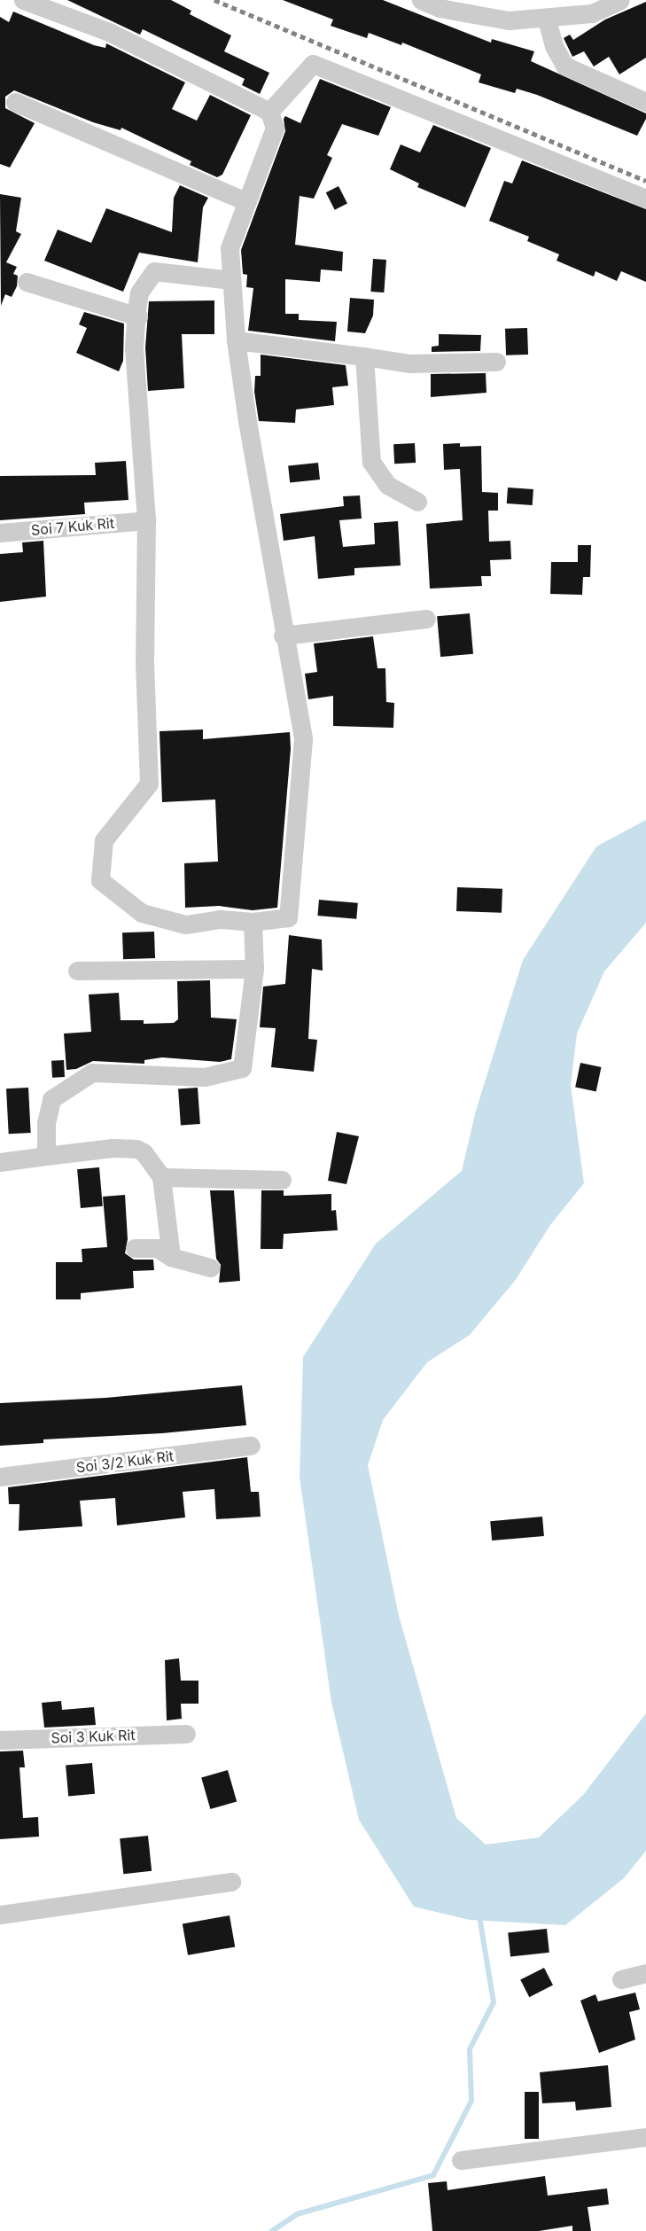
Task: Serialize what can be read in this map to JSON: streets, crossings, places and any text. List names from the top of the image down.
{
  "streets": {
    "street": ["Soi 7 Kuk Rit", "Soi 3/2 Kuk Rit", "Soi 3 Kuk Rit"]
  }
}
